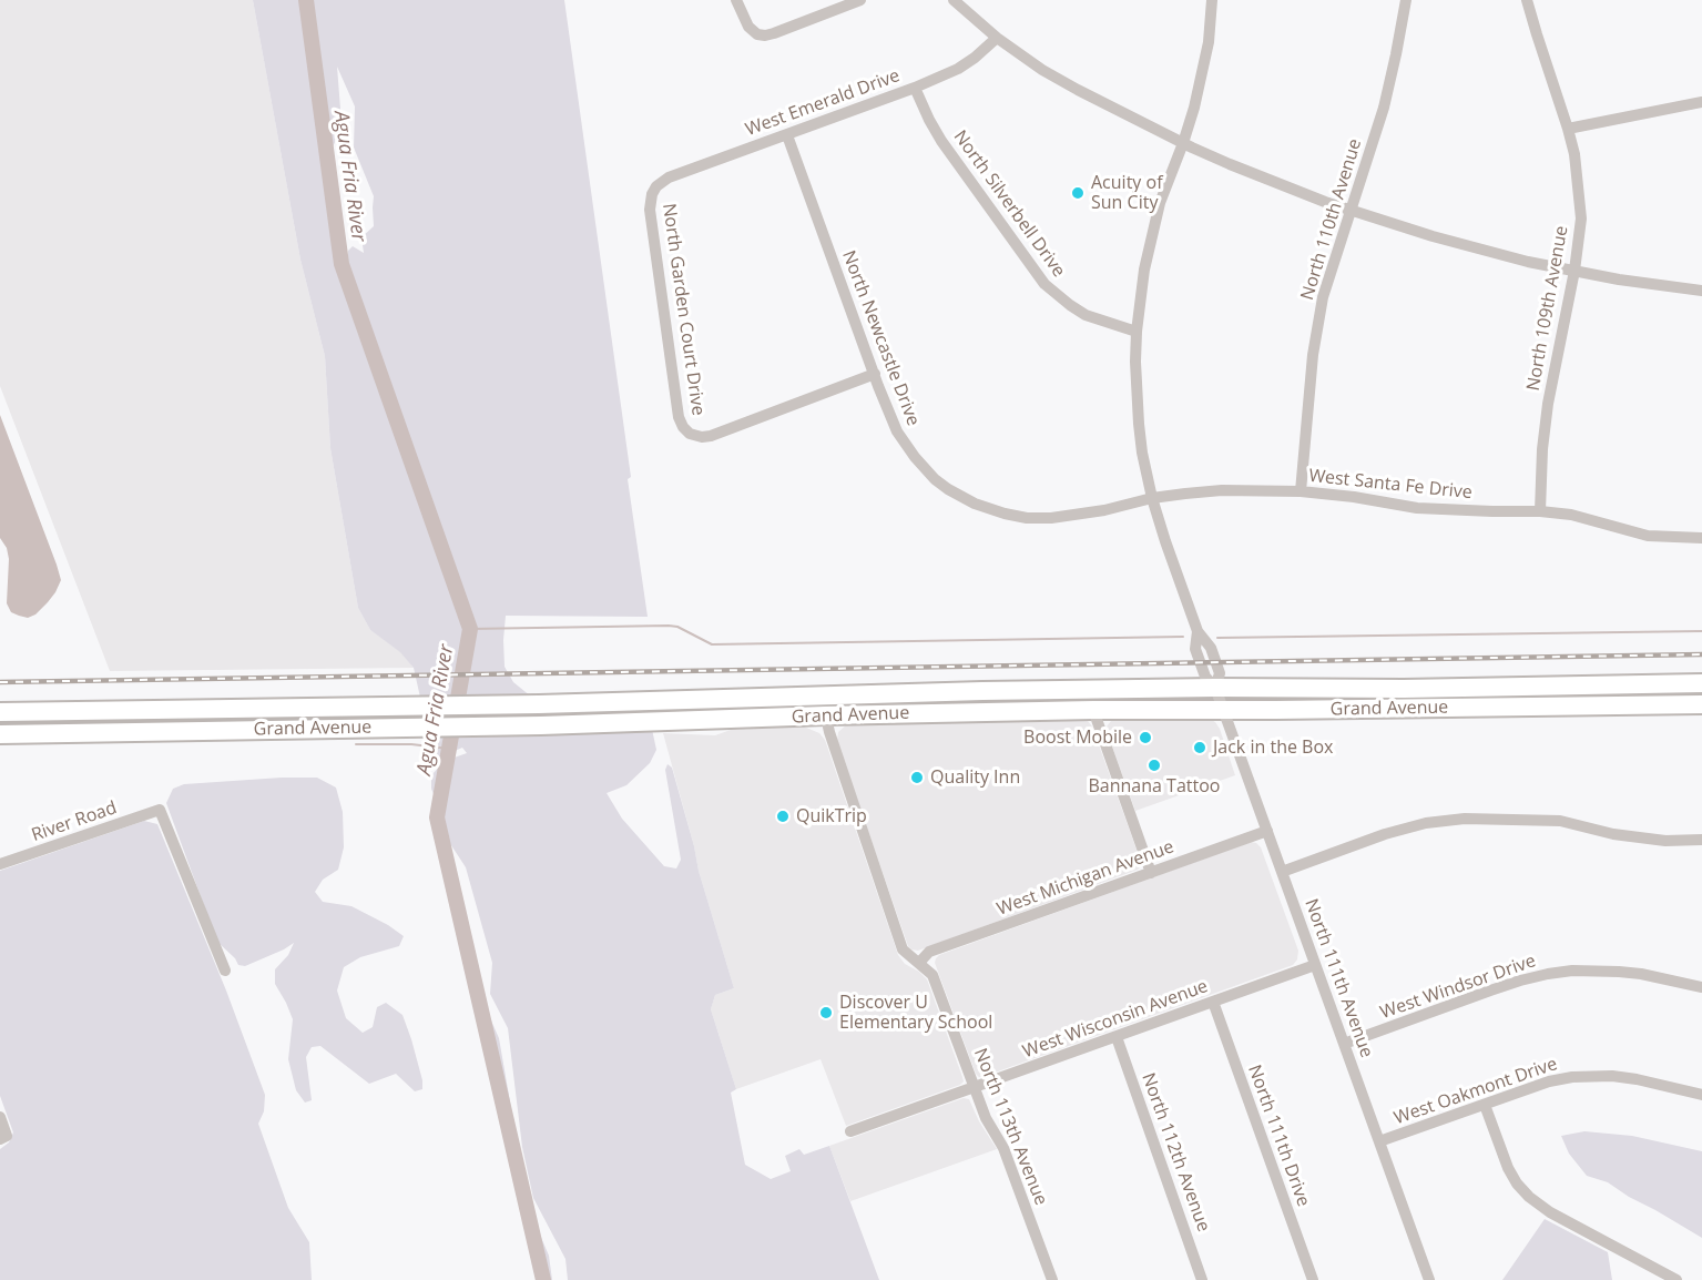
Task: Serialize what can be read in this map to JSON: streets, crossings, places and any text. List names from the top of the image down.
{
  "streets": {
    "highway": ["Grand Avenue"],
    "street": [
      "West Emerald Drive",
      "North Silverbell Drive",
      "North 110th Avenue",
      "North 109th Avenue",
      "North Garden Court Drive",
      "North Newcastle Drive",
      "West Santa Fe Drive",
      "River Road",
      "West Michigan Avenue",
      "North 111th Avenue",
      "West Windsor Drive",
      "West Wisconsin Avenue",
      "West Oakmont Drive",
      "North 113th Avenue",
      "North 111th Drive",
      "North 112th Avenue"
    ]
  },
  "crossings": [
    ["West Emerald Drive", "North Silverbell Drive"],
    ["West Emerald Drive", "North Garden Court Drive"],
    ["West Emerald Drive", "North Newcastle Drive"],
    ["North Silverbell Drive", "North 111th Avenue"],
    ["North 110th Avenue", "West Santa Fe Drive"],
    ["North 109th Avenue", "West Santa Fe Drive"],
    ["North Garden Court Drive", "North Newcastle Drive"],
    ["North Newcastle Drive", "West Santa Fe Drive"],
    ["North Newcastle Drive", "North 111th Avenue"],
    ["West Santa Fe Drive", "North 111th Avenue"],
    ["Grand Avenue", "North 111th Avenue"],
    ["Grand Avenue", "North 113th Avenue"],
    ["West Michigan Avenue", "North 111th Avenue"],
    ["West Michigan Avenue", "North 113th Avenue"],
    ["North 111th Avenue", "West Windsor Drive"],
    ["North 111th Avenue", "West Wisconsin Avenue"],
    ["North 111th Avenue", "West Oakmont Drive"],
    ["West Wisconsin Avenue", "North 113th Avenue"],
    ["West Wisconsin Avenue", "North 111th Drive"],
    ["West Wisconsin Avenue", "North 112th Avenue"]
  ],
  "water": ["Agua Fria River"],
  "places": [
    "Acuity of Sun City",
    "Boost Mobile",
    "Jack in the Box",
    "Bannana Tattoo",
    "Quality Inn",
    "QuikTrip",
    "Discover U Elementary School"
  ]
}
